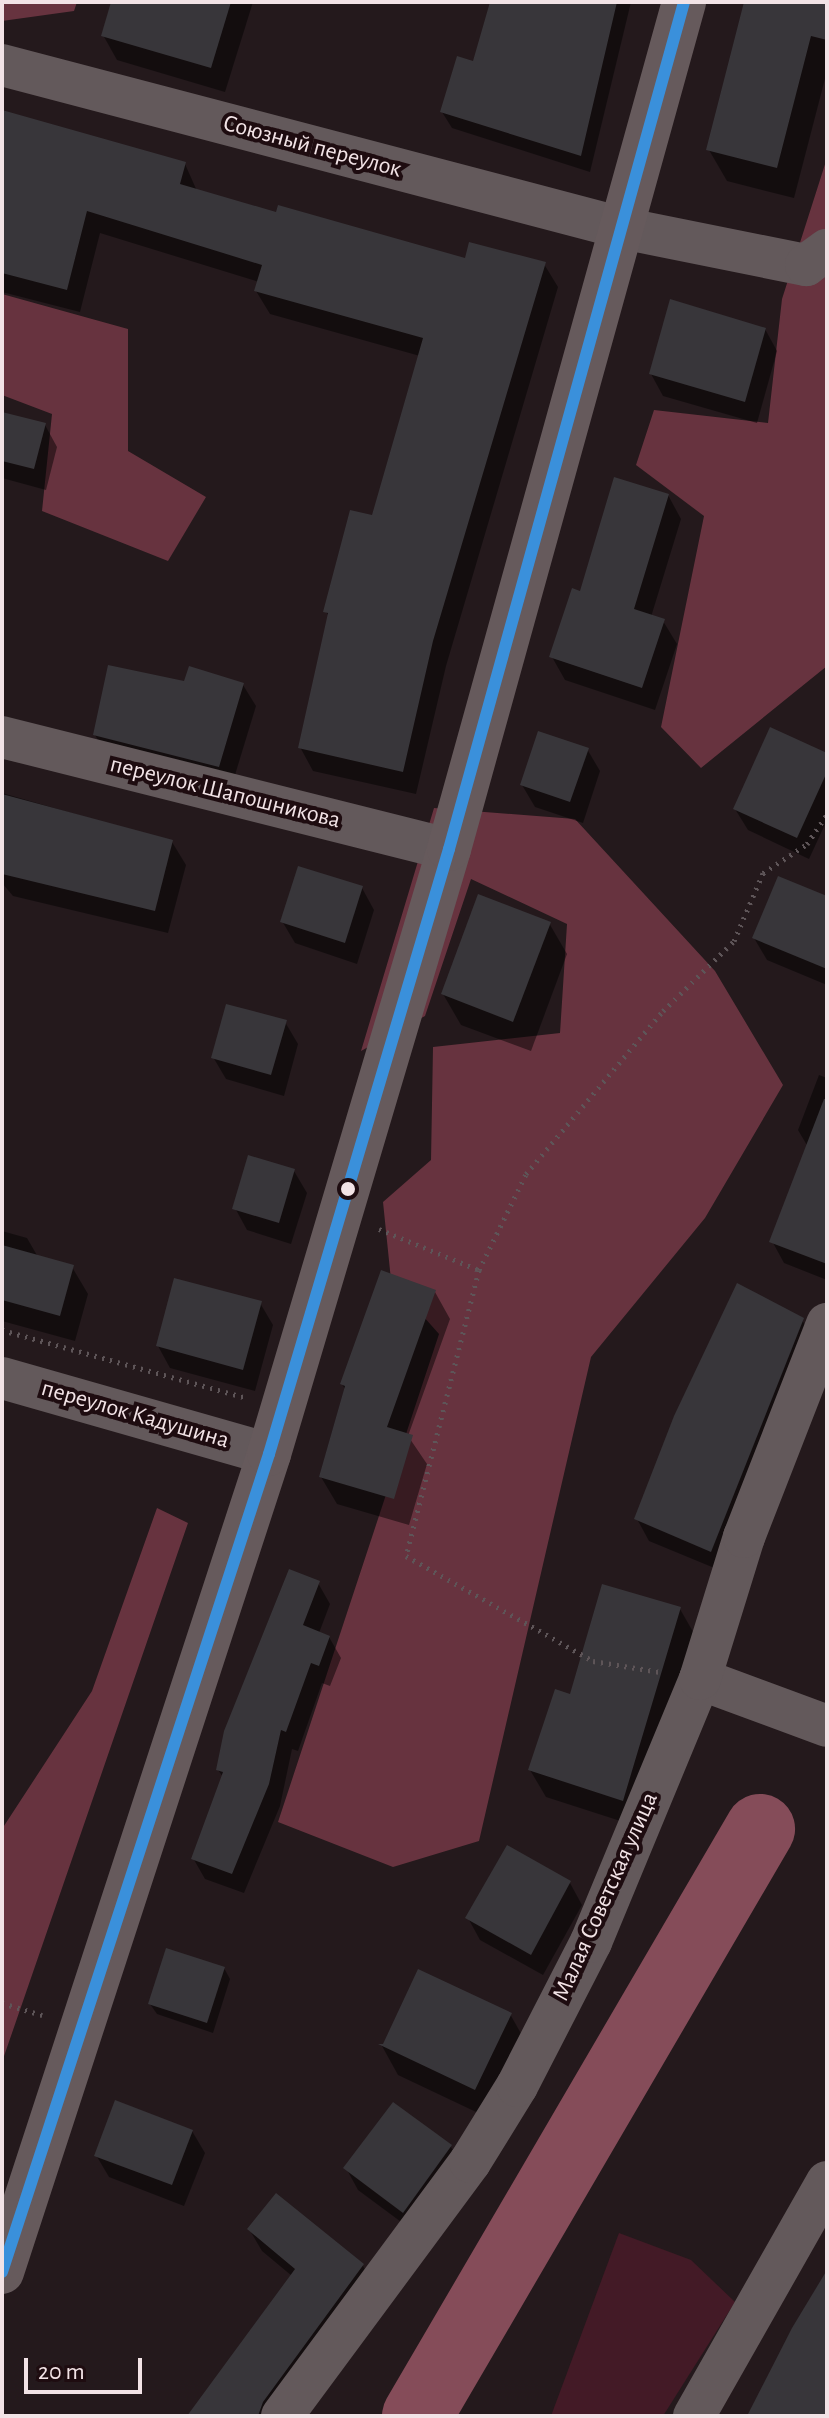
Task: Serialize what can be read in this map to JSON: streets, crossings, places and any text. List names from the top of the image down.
{
  "streets": {
    "street": [
      "Союзный переулок",
      "переулок Шапошникова",
      "переулок Кадушина",
      "Малая Советская улица"
    ]
  },
  "scale_bar": "20 m"
}
